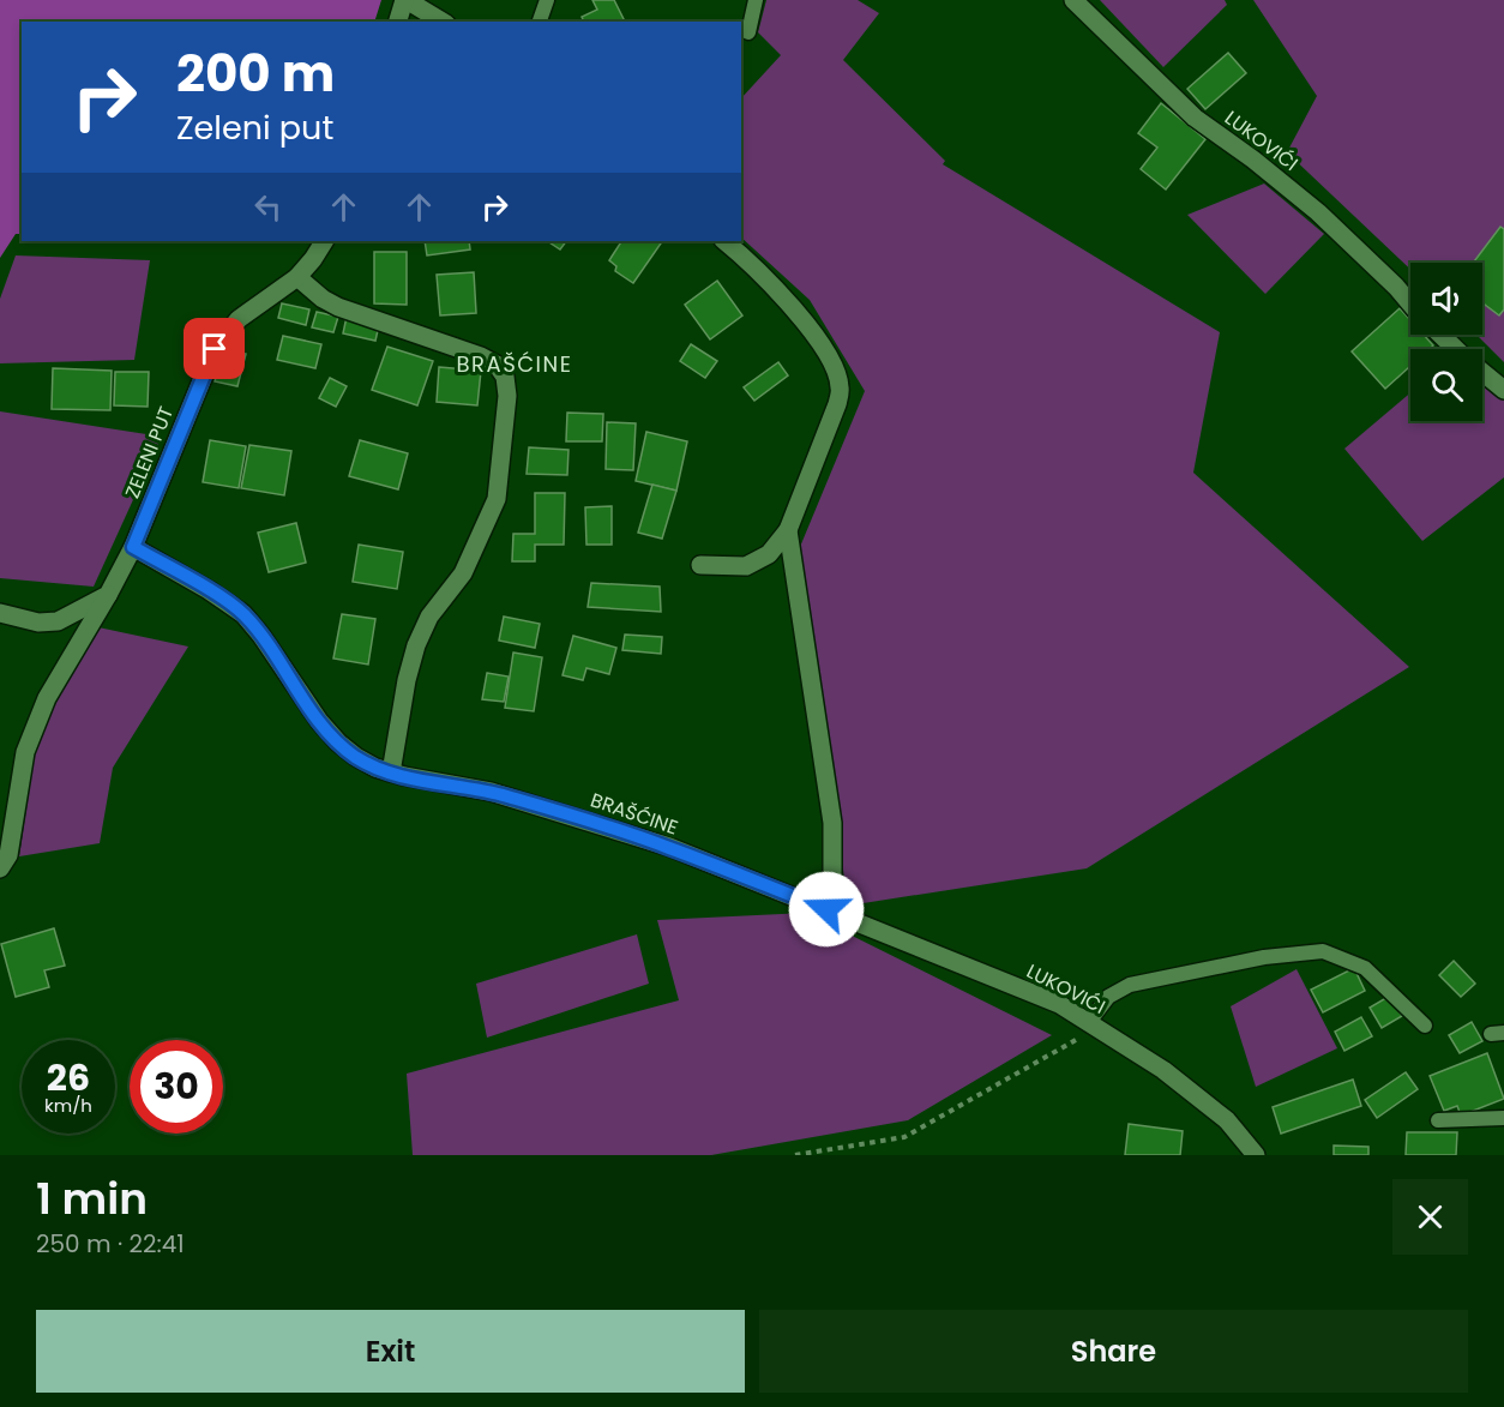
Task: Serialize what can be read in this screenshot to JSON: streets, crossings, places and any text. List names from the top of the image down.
{
  "streets": {
    "street": ["LUKOVIĆI", "ZELENI PUT", "BRAŠĆINE"]
  },
  "crossings": [
    ["LUKOVIĆI", "BRAŠĆINE"],
    ["ZELENI PUT", "BRAŠĆINE"]
  ],
  "districts": ["BRAŠĆINE"],
  "page": {
    "turn": ["200 m", "Zeleni put"],
    "speed": "26 km/h",
    "limit": "30",
    "heading": ["1 min", "250 m · 22:41"],
    "buttons": ["Exit", "Share"]
  }
}
